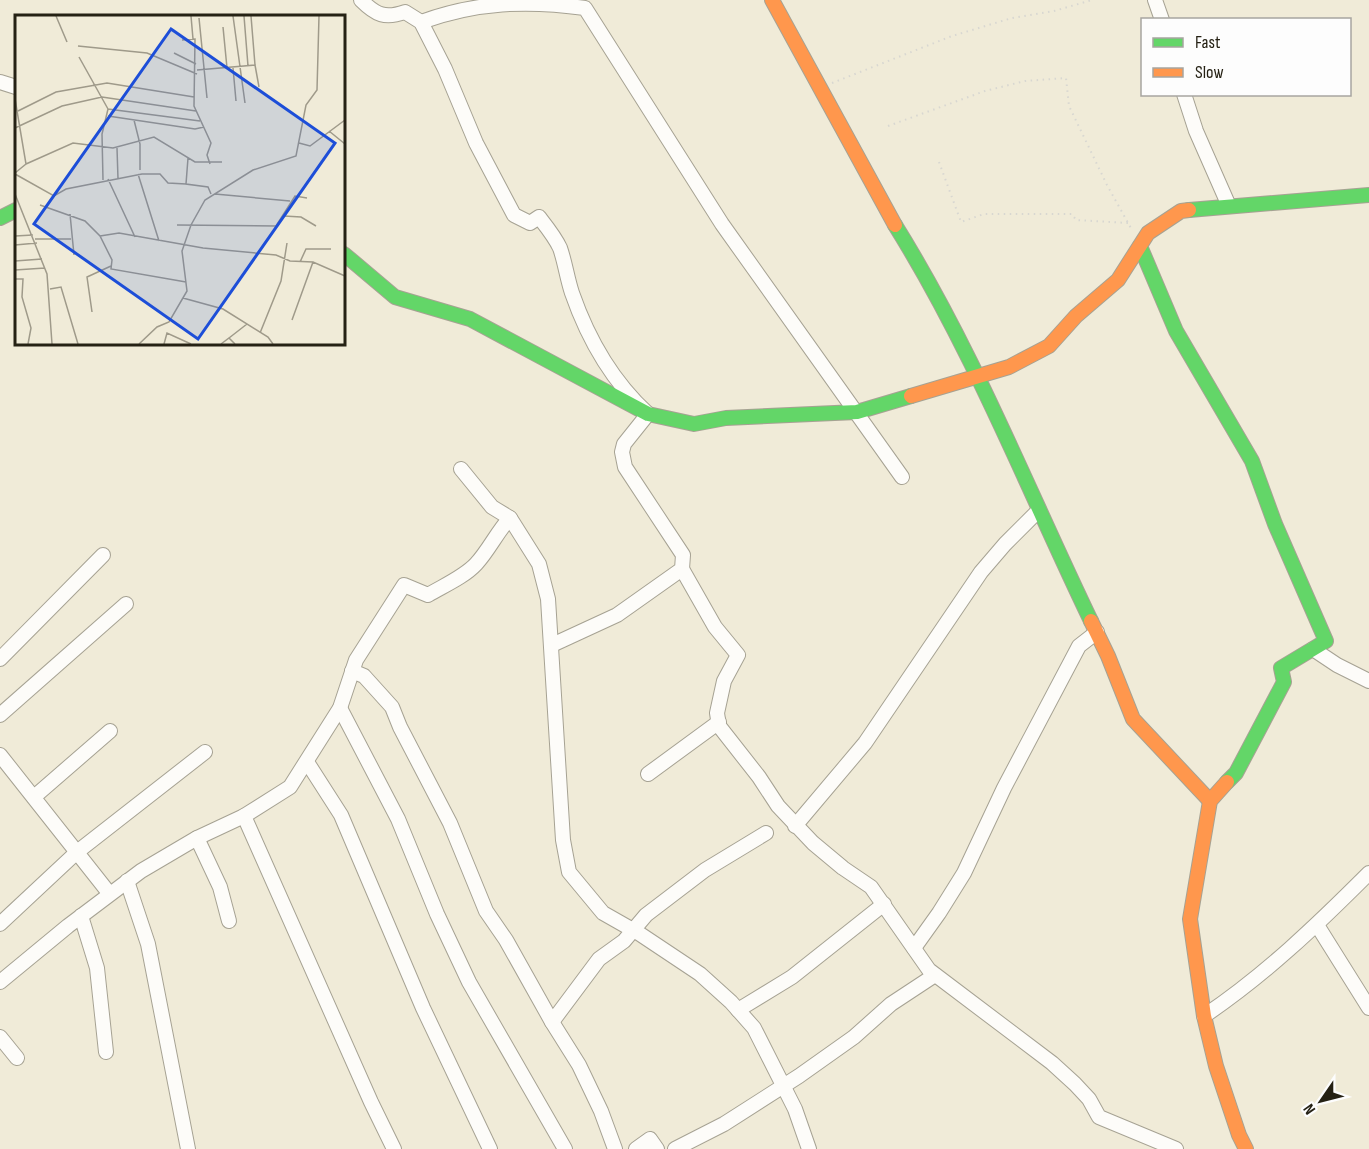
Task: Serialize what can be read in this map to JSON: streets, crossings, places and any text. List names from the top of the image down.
{
  "legend": ["Fast", "Slow"],
  "north": "bottom left"
}
